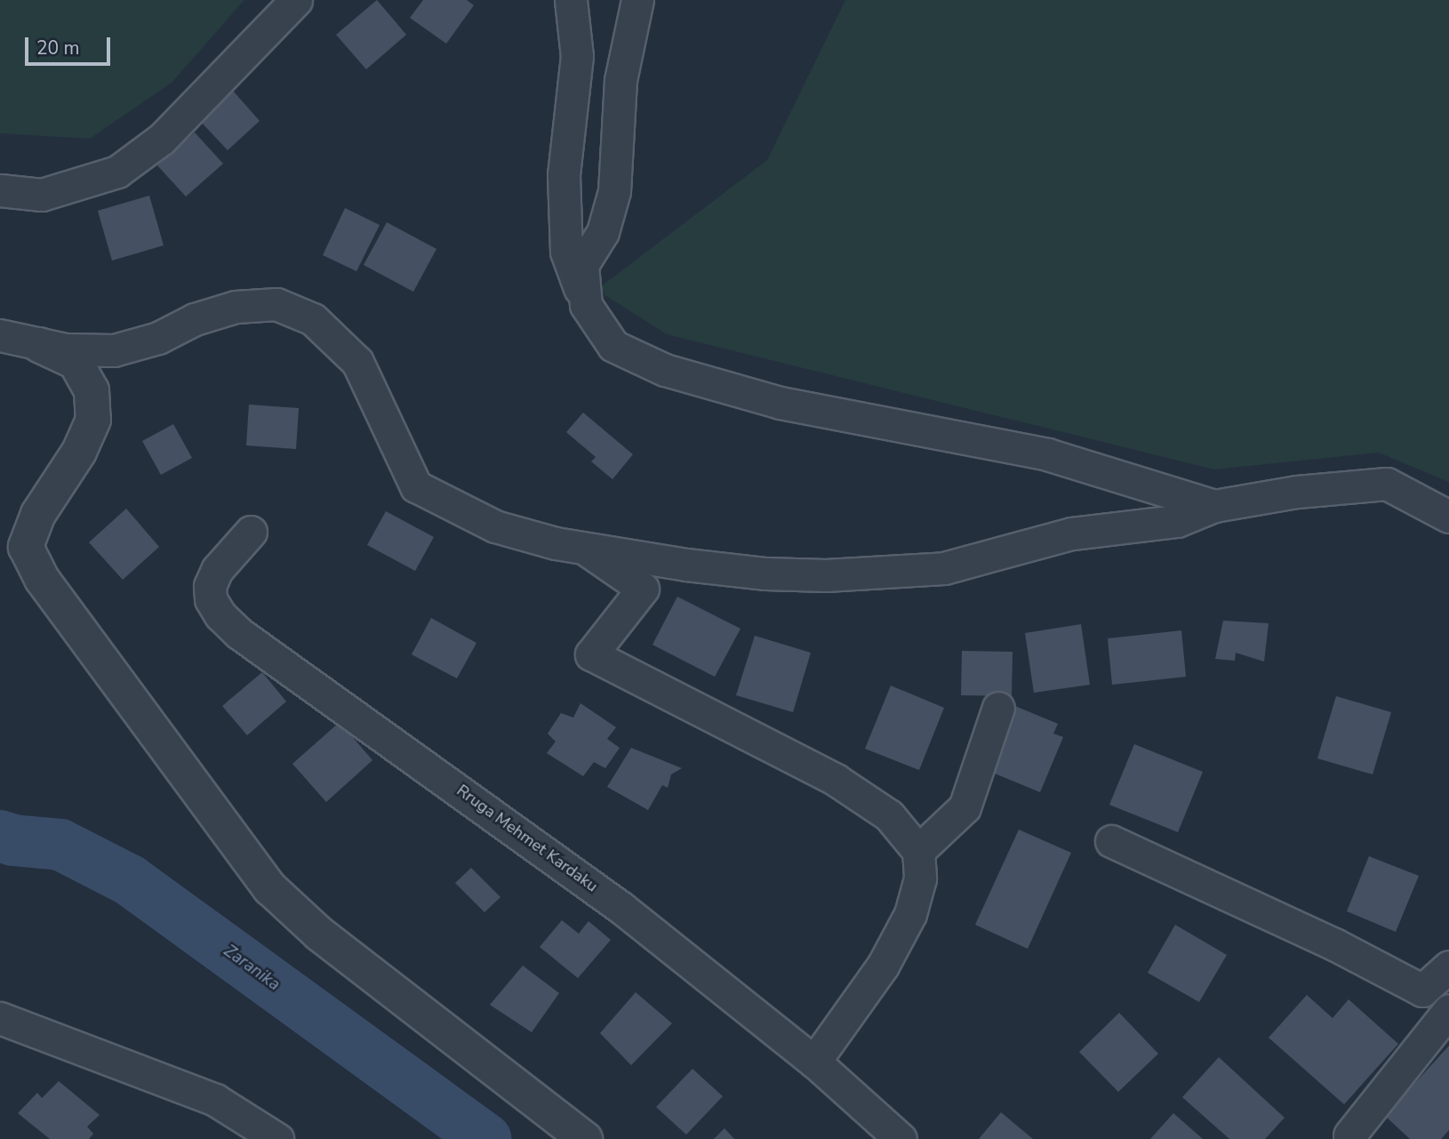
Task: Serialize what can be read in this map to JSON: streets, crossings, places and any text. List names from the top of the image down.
{
  "streets": {
    "street": ["Rruga Mehmet Kardaku"]
  },
  "water": ["Zaranika"],
  "scale_bar": "20 m"
}
